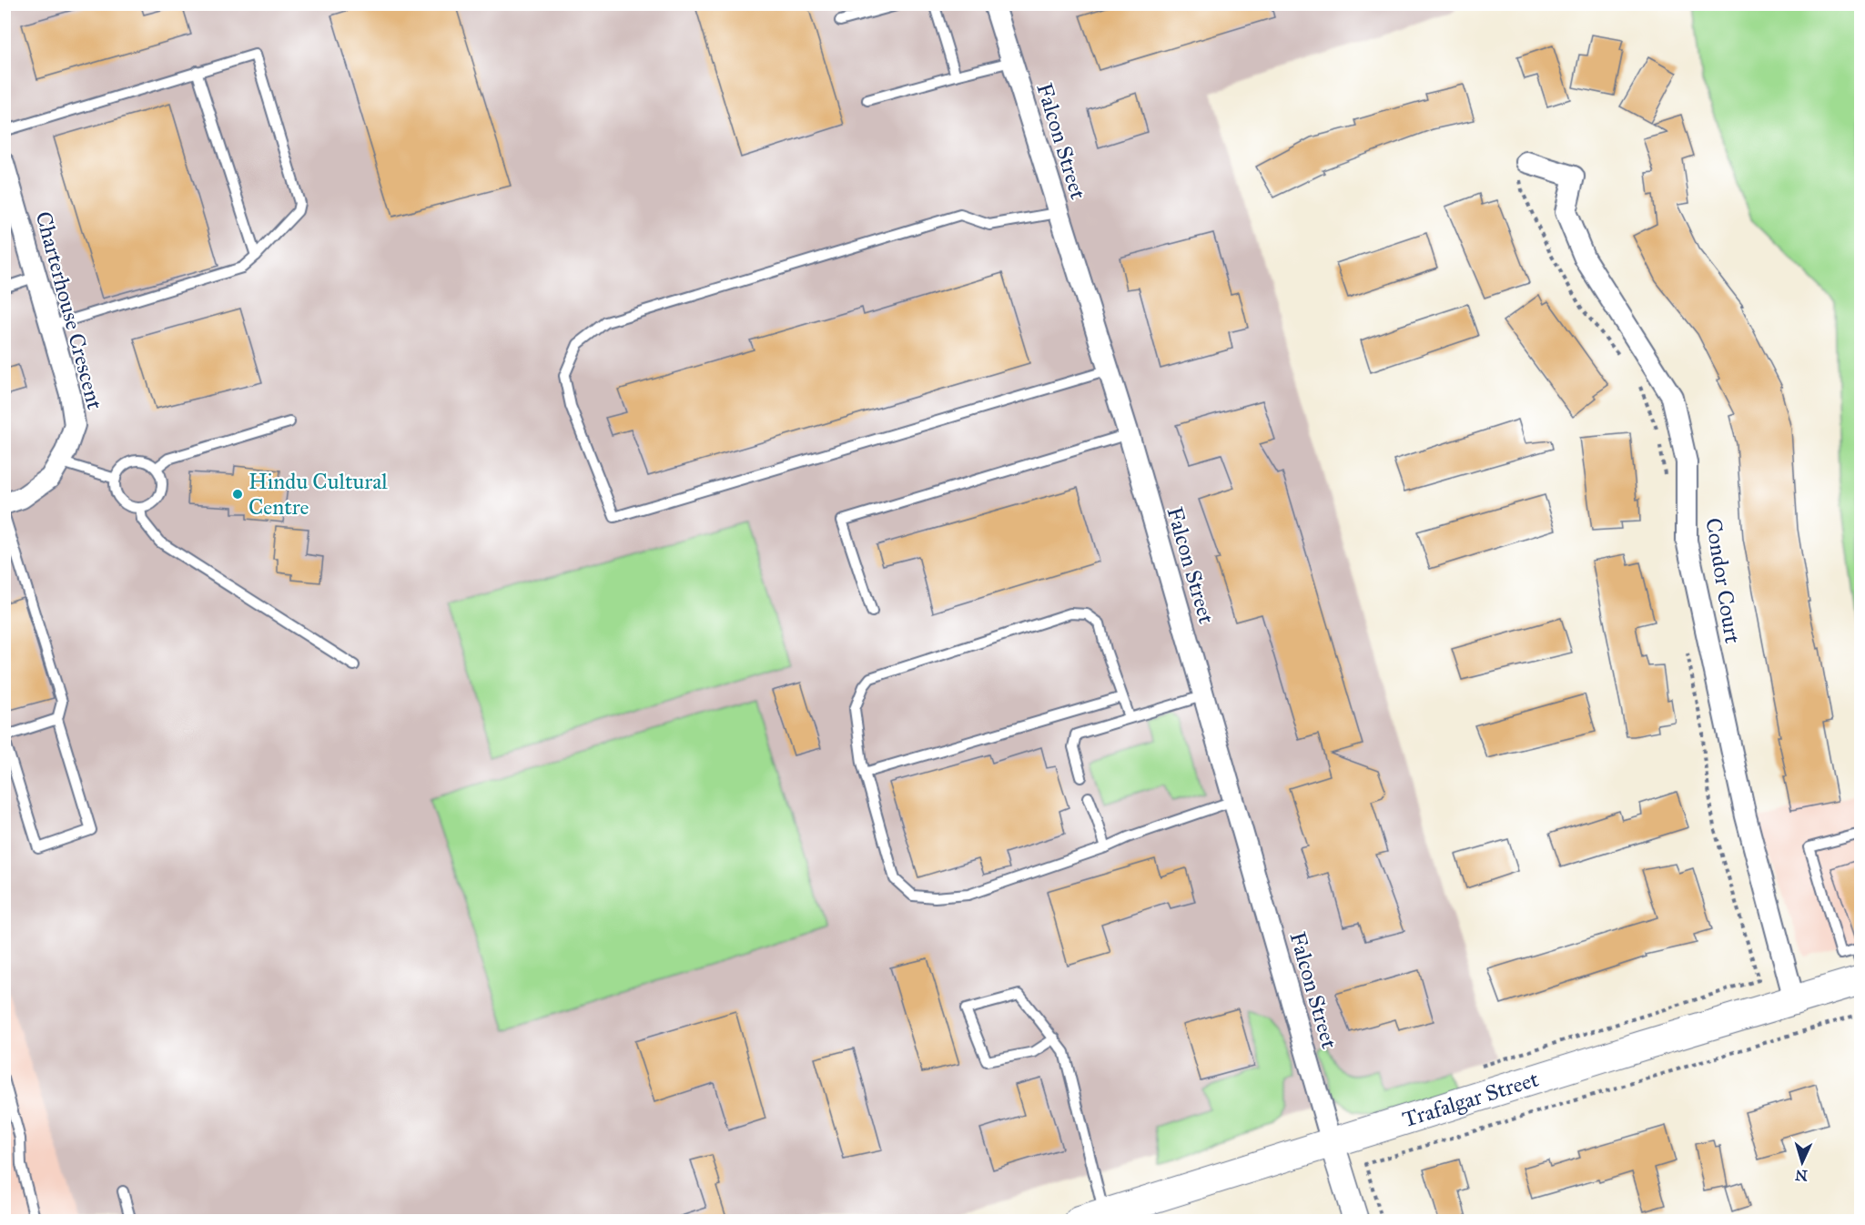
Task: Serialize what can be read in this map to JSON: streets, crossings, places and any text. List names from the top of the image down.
{
  "streets": {
    "main road": ["Trafalgar Street"],
    "street": ["Falcon Street", "Charterhouse Crescent", "Condor Court"]
  },
  "crossings": [
    ["Falcon Street", "Trafalgar Street"],
    ["Condor Court", "Trafalgar Street"]
  ],
  "places": ["Hindu Cultural Centre"],
  "north": "bottom"
}
